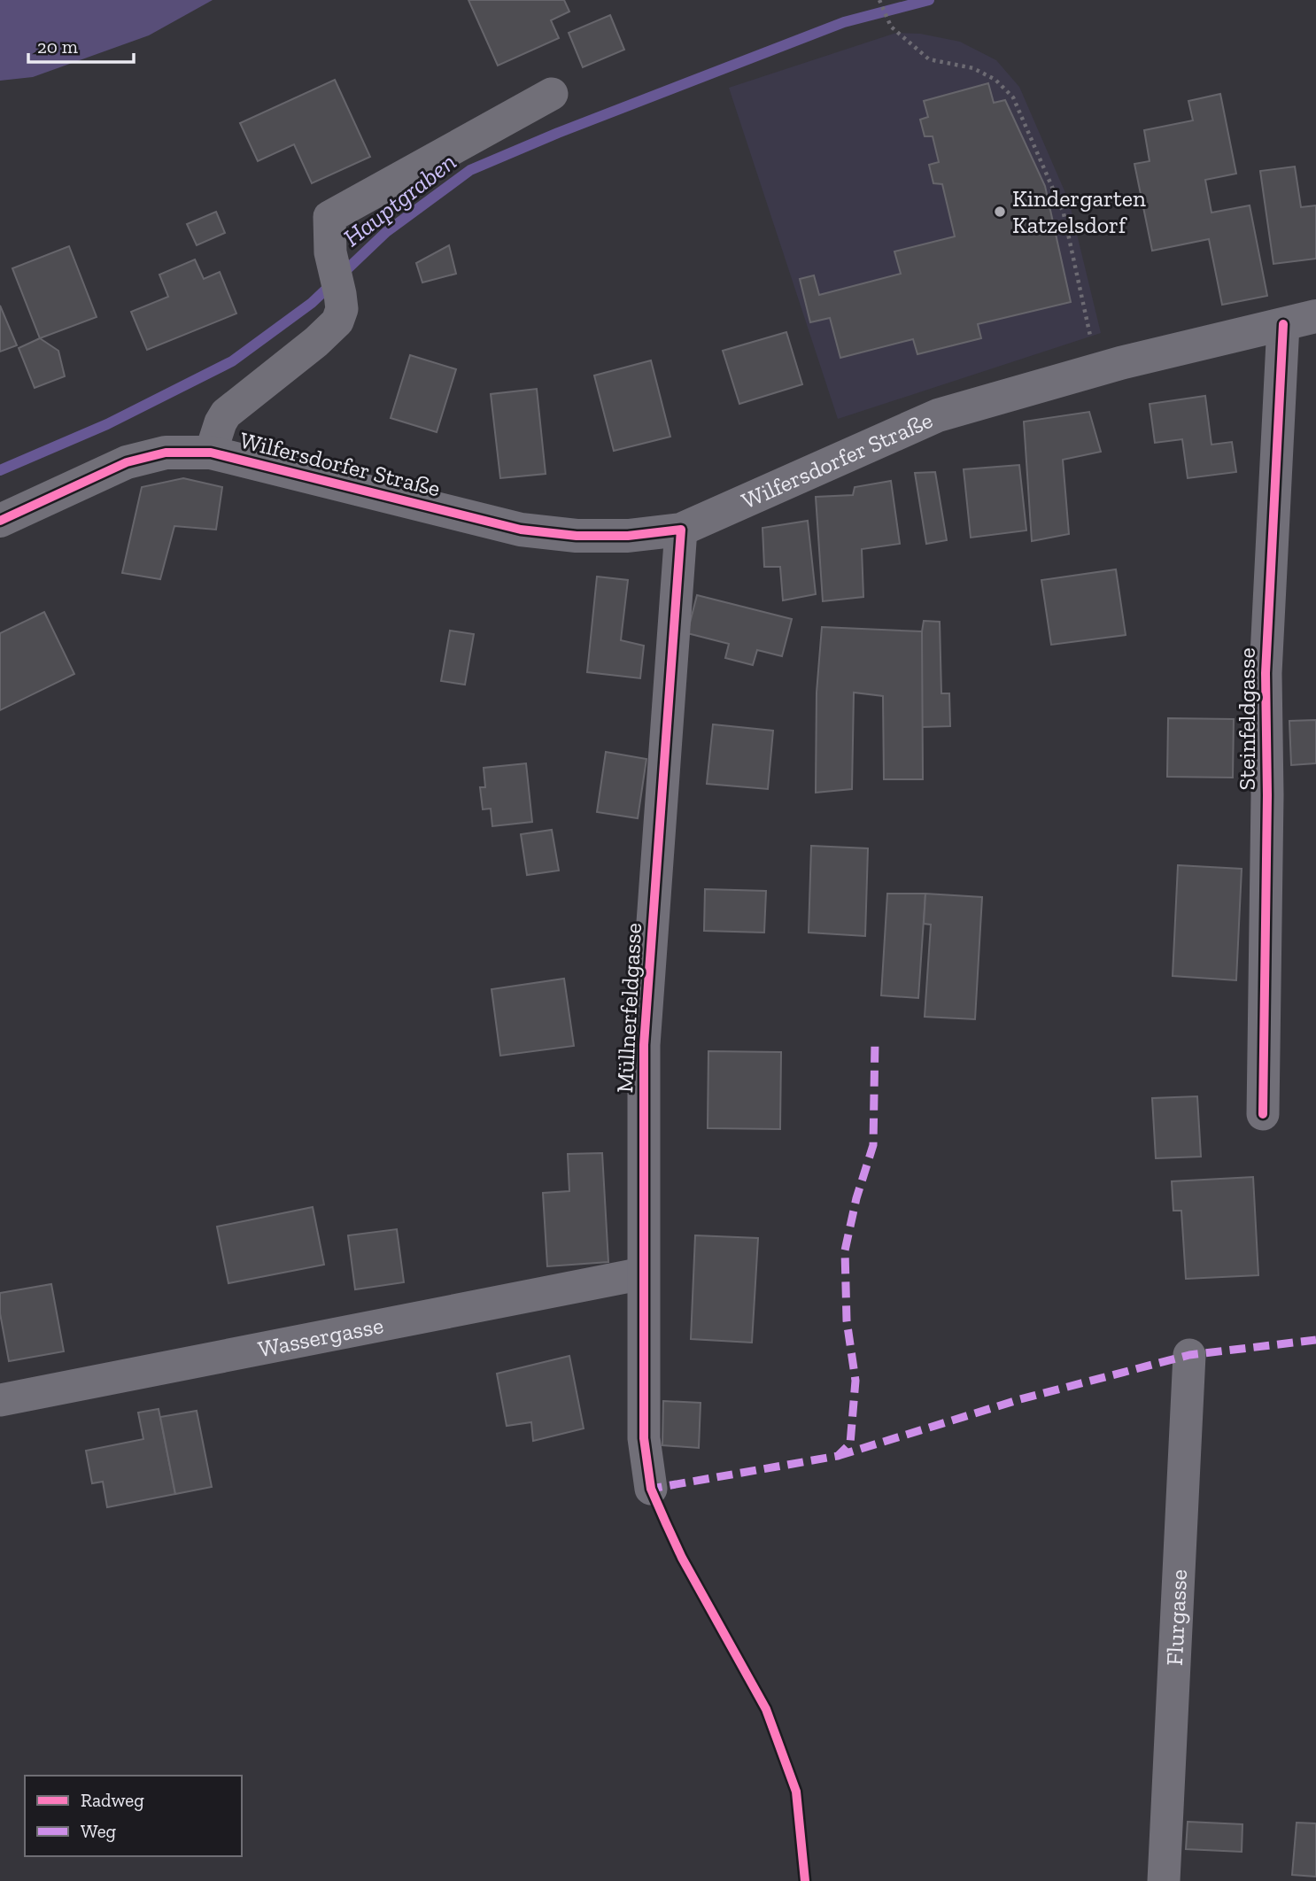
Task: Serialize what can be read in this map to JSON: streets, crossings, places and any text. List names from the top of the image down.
{
  "streets": {
    "street": [
      "Wilfersdorfer Straße",
      "Steinfeldgasse",
      "Müllnerfeldgasse",
      "Wassergasse",
      "Flurgasse"
    ]
  },
  "crossings": [
    ["Wilfersdorfer Straße", "Steinfeldgasse"],
    ["Wilfersdorfer Straße", "Müllnerfeldgasse"],
    ["Müllnerfeldgasse", "Wassergasse"]
  ],
  "water": ["Hauptgraben"],
  "places": ["Kindergarten Katzelsdorf"],
  "legend": ["Radweg", "Weg"],
  "scale_bar": "20 m"
}
